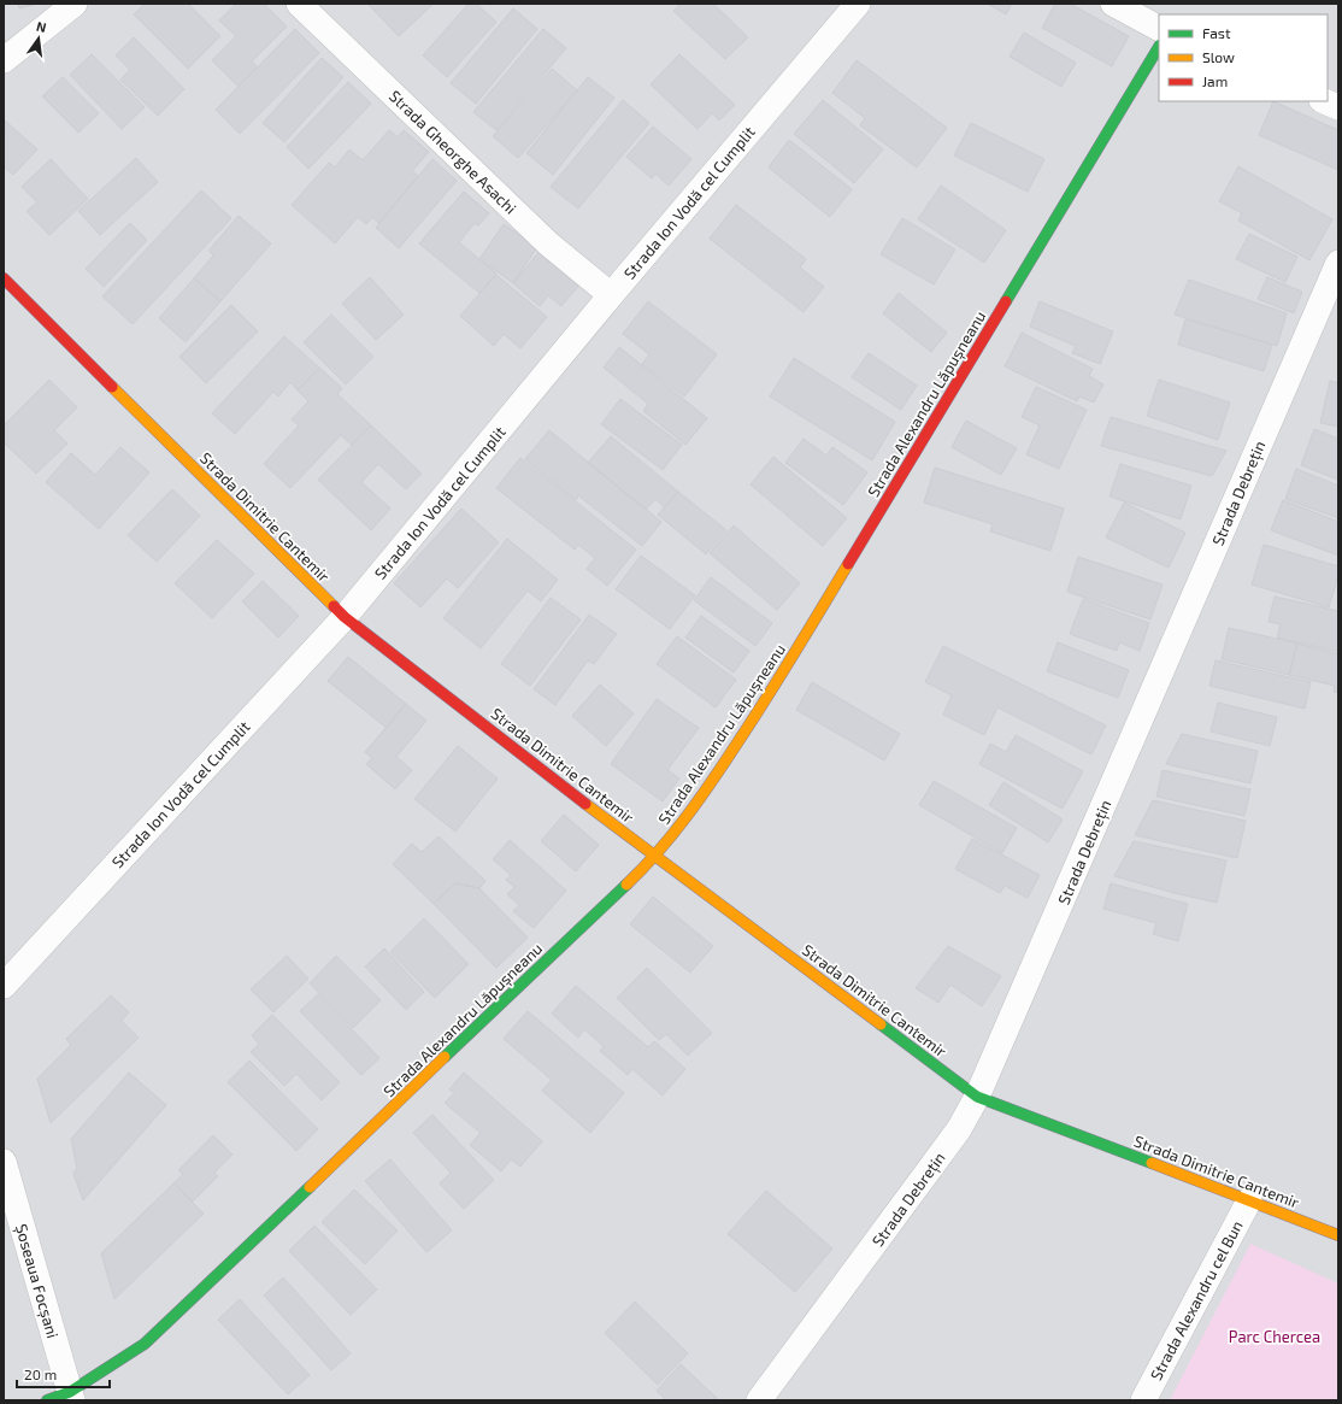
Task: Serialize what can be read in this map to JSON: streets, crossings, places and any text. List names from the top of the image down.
{
  "streets": {
    "street": [
      "Strada Gheorghe Asachi",
      "Strada Ion Vodă cel Cumplit",
      "Strada Alexandru Lăpușneanu",
      "Strada Debrețin",
      "Strada Dimitrie Cantemir",
      "Șoseaua Focșani",
      "Strada Alexandru cel Bun"
    ]
  },
  "crossings": [
    ["Strada Gheorghe Asachi", "Strada Ion Vodă cel Cumplit"],
    ["Strada Ion Vodă cel Cumplit", "Strada Dimitrie Cantemir"],
    ["Strada Alexandru Lăpușneanu", "Strada Dimitrie Cantemir"],
    ["Strada Alexandru Lăpușneanu", "Șoseaua Focșani"],
    ["Strada Debrețin", "Strada Dimitrie Cantemir"],
    ["Strada Dimitrie Cantemir", "Strada Alexandru cel Bun"]
  ],
  "parks": ["Parc Chercea"],
  "legend": ["Fast", "Slow", "Jam"],
  "scale_bar": "20 m",
  "north": "top"
}
